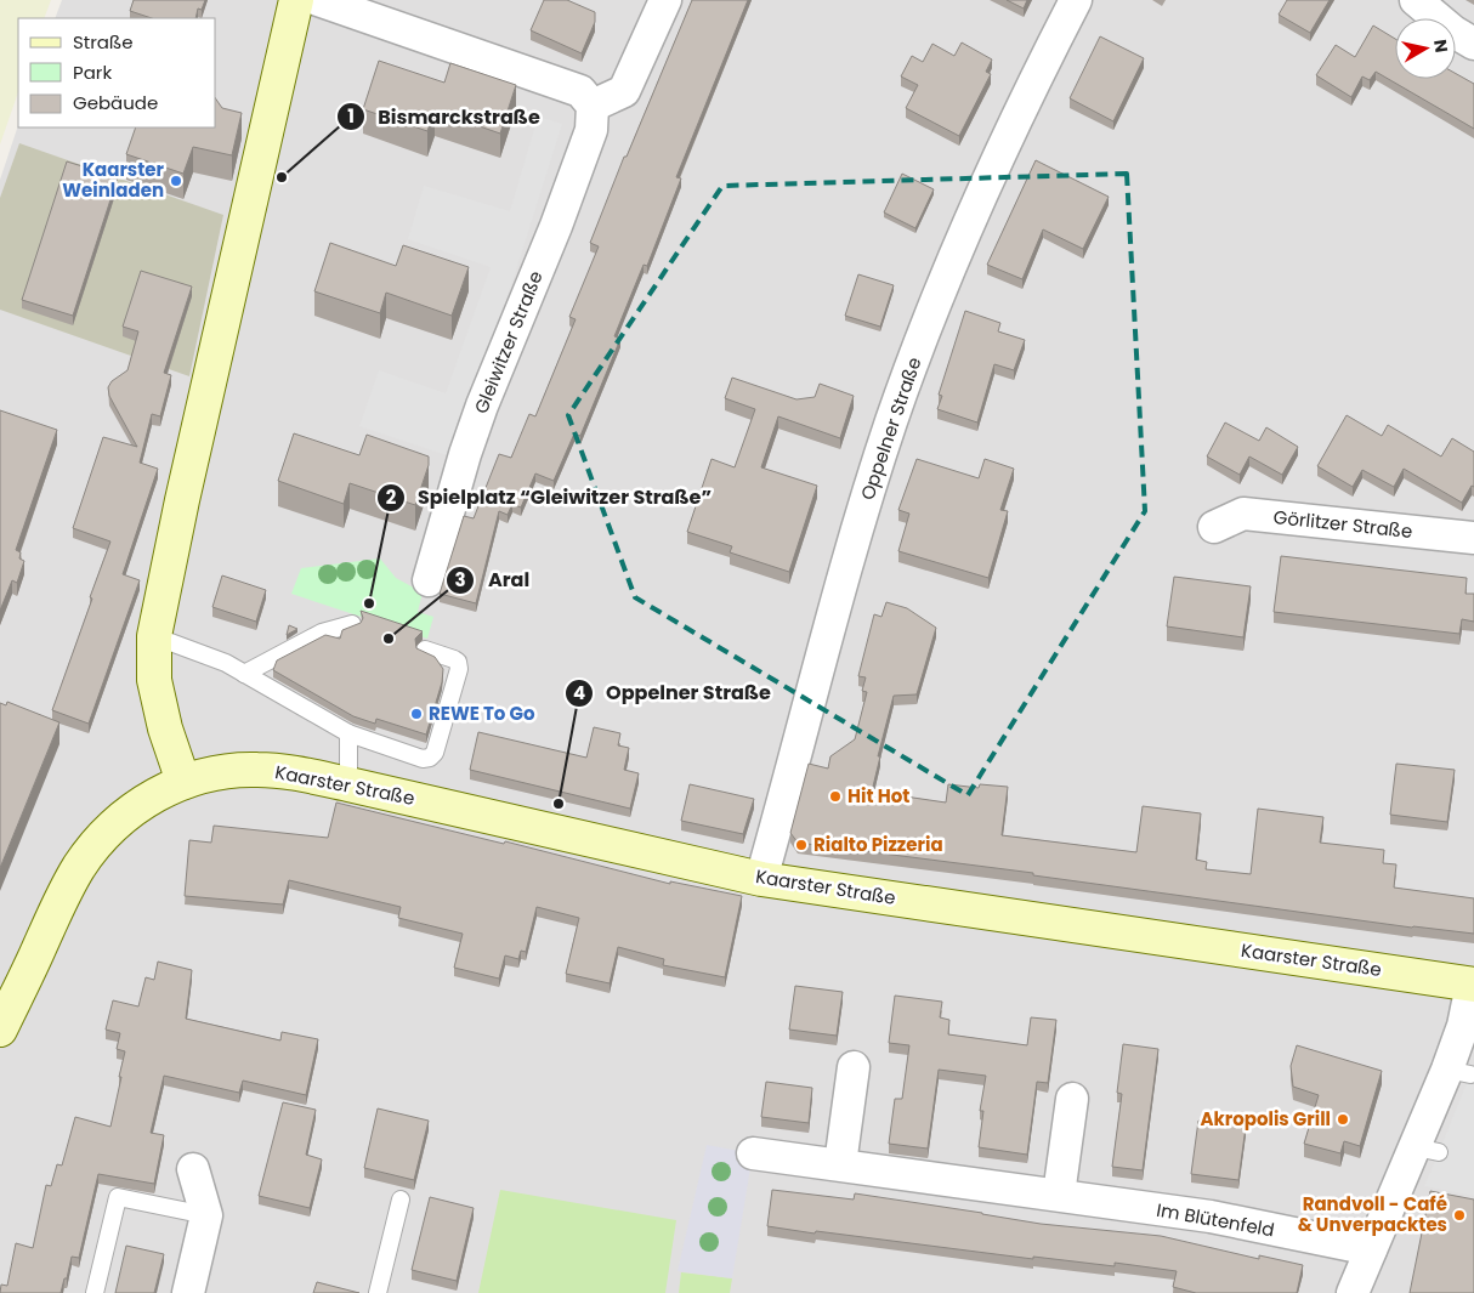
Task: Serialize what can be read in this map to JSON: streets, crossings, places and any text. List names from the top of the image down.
{
  "streets": {
    "main road": ["Kaarster Straße"],
    "street": [
      "Gleiwitzer Straße",
      "Oppelner Straße",
      "Görlitzer Straße",
      "Im Blütenfeld"
    ]
  },
  "crossings": [
    ["Oppelner Straße", "Kaarster Straße"]
  ],
  "places": [
    "Bismarckstraße",
    "Kaarster Weinladen",
    "Spielplatz “Gleiwitzer Straße”",
    "Aral",
    "REWE To Go",
    "Hit Hot",
    "Oppelner Straße",
    "Rialto Pizzeria",
    "Akropolis Grill",
    "Randvoll - Café & Unverpacktes"
  ],
  "legend": ["Straße", "Park", "Gebäude"],
  "north": "right"
}
